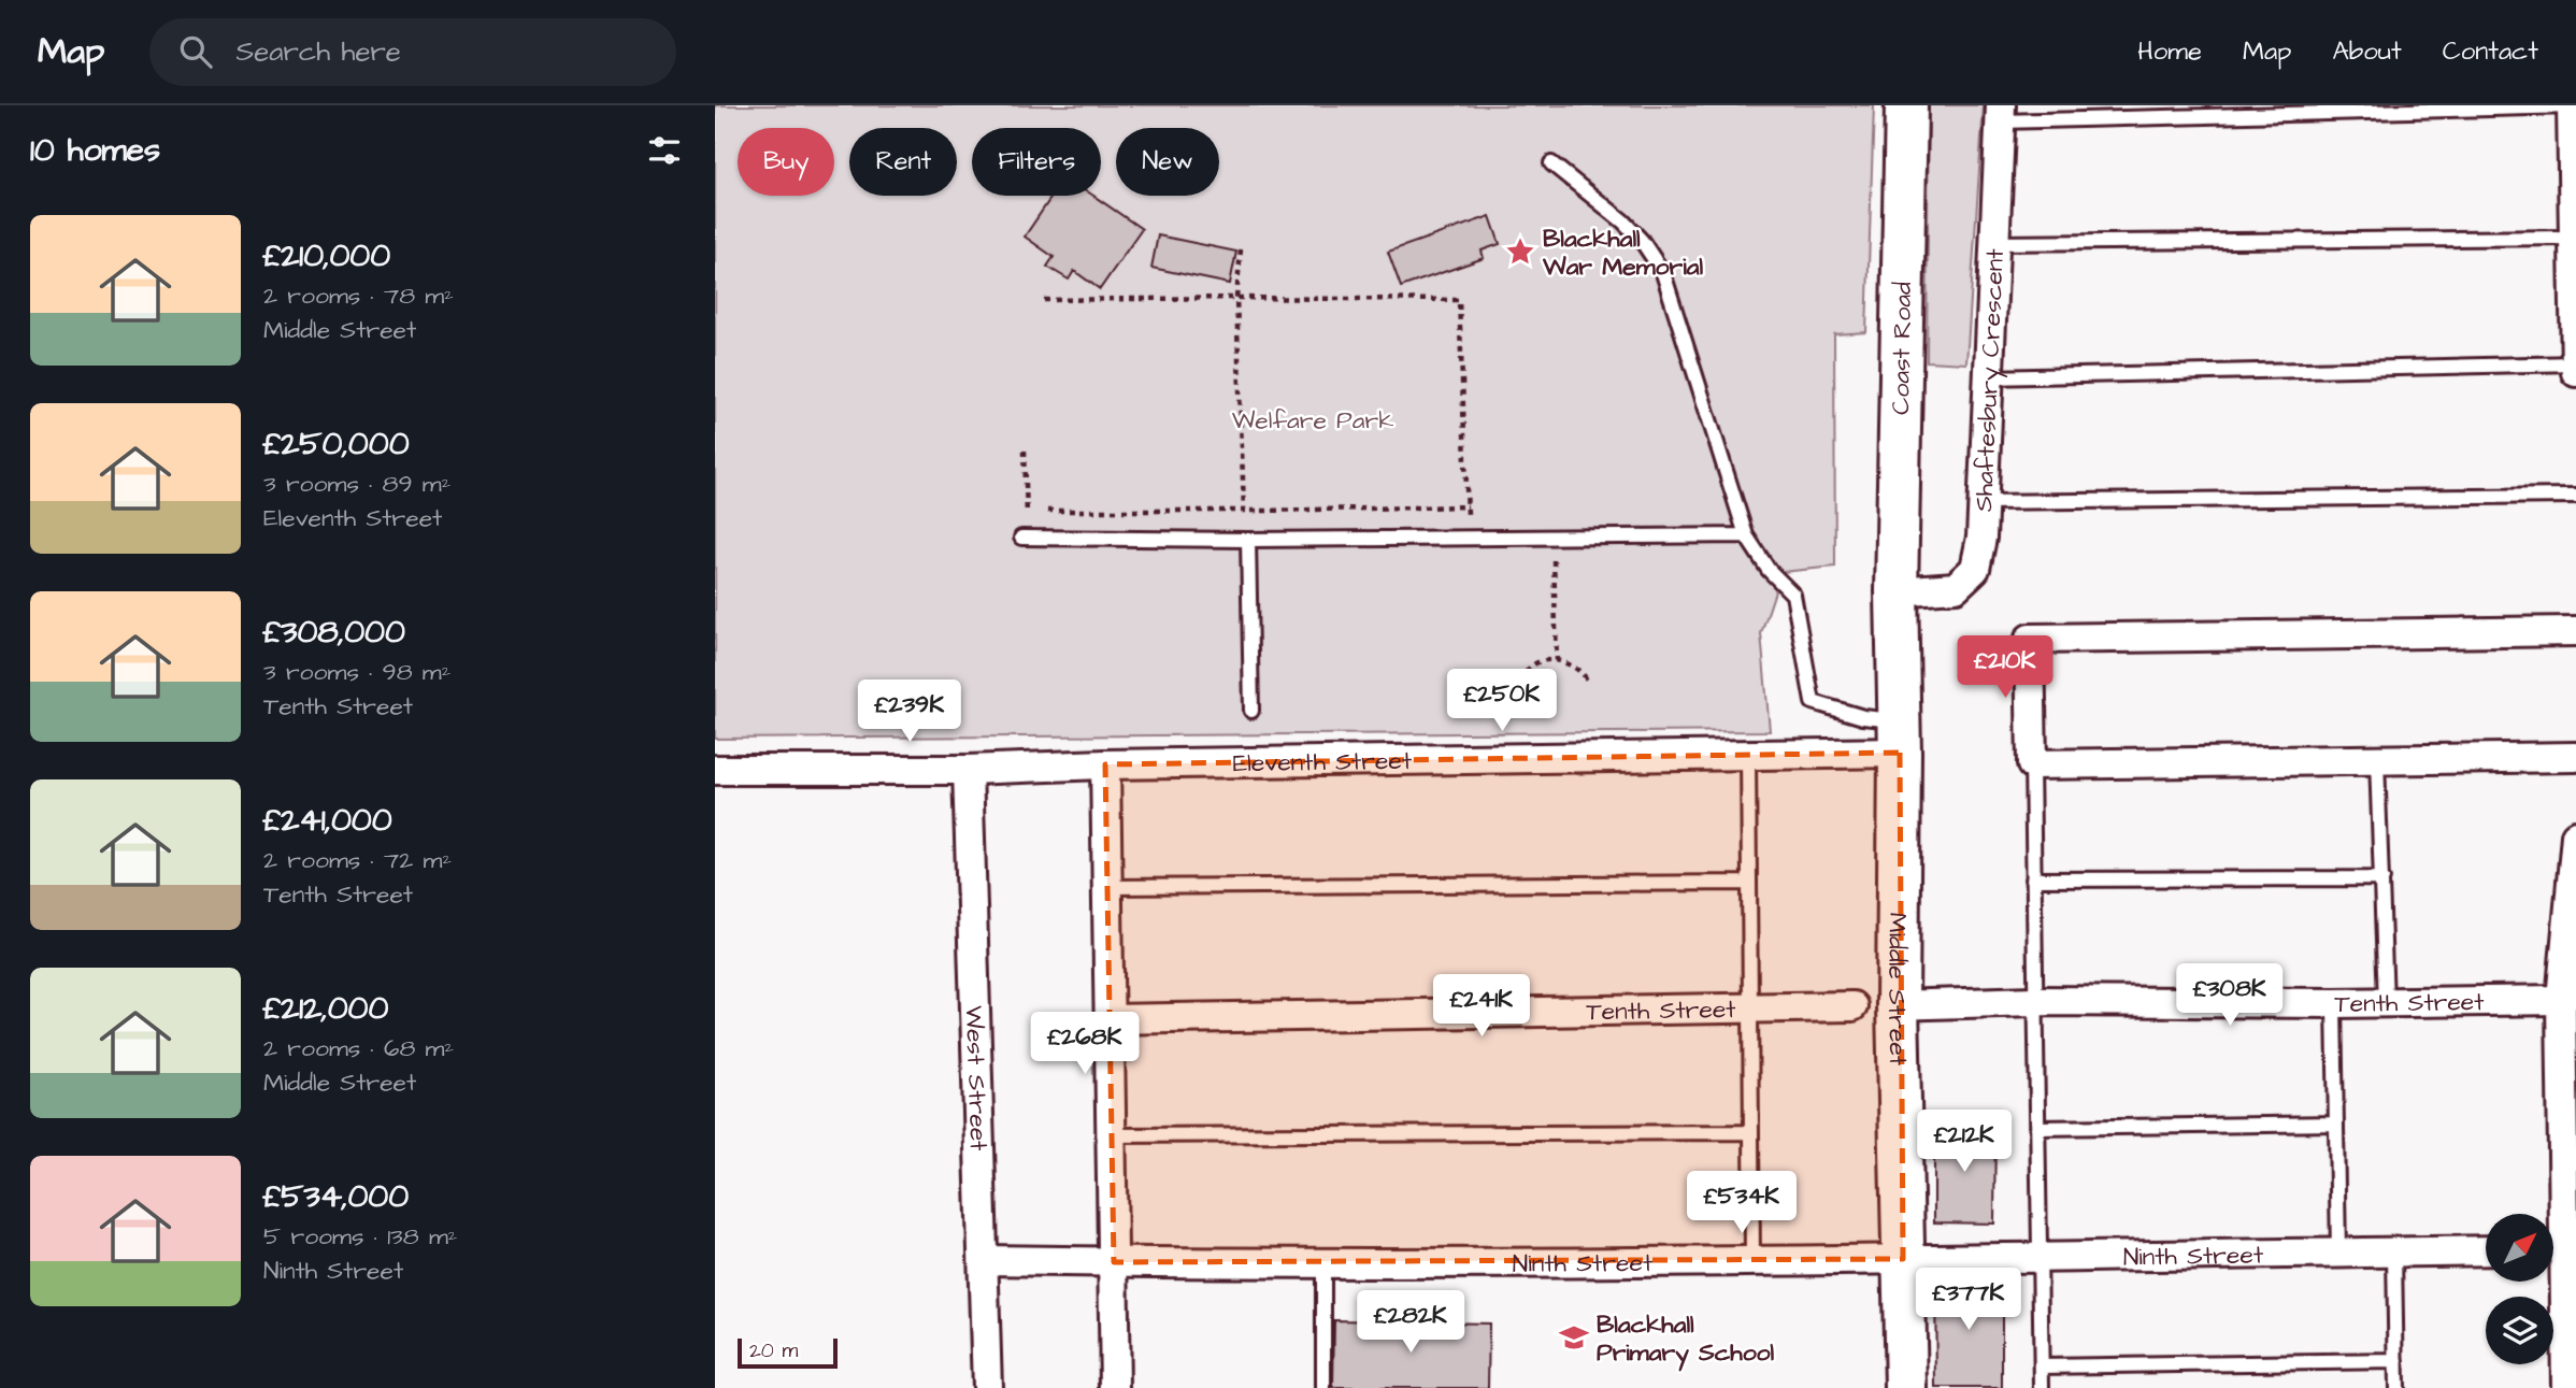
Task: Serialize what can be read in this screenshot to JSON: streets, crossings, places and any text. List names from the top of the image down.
{
  "streets": {
    "main road": ["Coast Road", "Middle Street"],
    "street": [
      "Shaftesbury Crescent",
      "Eleventh Street",
      "Tenth Street",
      "West Street",
      "Ninth Street"
    ]
  },
  "crossings": [
    ["Coast Road", "Shaftesbury Crescent"],
    ["Coast Road", "Middle Street"],
    ["Shaftesbury Crescent", "Middle Street"],
    ["Eleventh Street", "Middle Street"],
    ["Eleventh Street", "West Street"],
    ["Middle Street", "Tenth Street"],
    ["Middle Street", "Ninth Street"],
    ["West Street", "Ninth Street"]
  ],
  "parks": ["Welfare Park"],
  "places": {
    "place": ["Blackhall War Memorial"],
    "school or university": ["Blackhall Primary School"]
  },
  "scale_bar": "20 m",
  "north": "top right",
  "page": {
    "header": "Map",
    "search": "Search here",
    "nav": [
      "Home",
      "Map",
      "About",
      "Contact"
    ],
    "heading": "10 homes",
    "chip": [
      "Buy",
      "Rent",
      "Filters",
      "New"
    ],
    "list": [
      {
        "name": "£210,000",
        "note": "2 rooms · 78 m² · Middle Street"
      },
      {
        "name": "£250,000",
        "note": "3 rooms · 89 m² · Eleventh Street"
      },
      {
        "name": "£308,000",
        "note": "3 rooms · 98 m² · Tenth Street"
      },
      {
        "name": "£241,000",
        "note": "2 rooms · 72 m² · Tenth Street"
      },
      {
        "name": "£212,000",
        "note": "2 rooms · 68 m² · Middle Street"
      },
      {
        "name": "£534,000",
        "note": "5 rooms · 138 m² · Ninth Street"
      }
    ],
    "price": [
      "£210K",
      "£250K",
      "£239K",
      "£308K",
      "£241K",
      "£268K",
      "£212K",
      "£534K",
      "£377K",
      "£282K"
    ],
    "scale": "20 m"
  }
}
